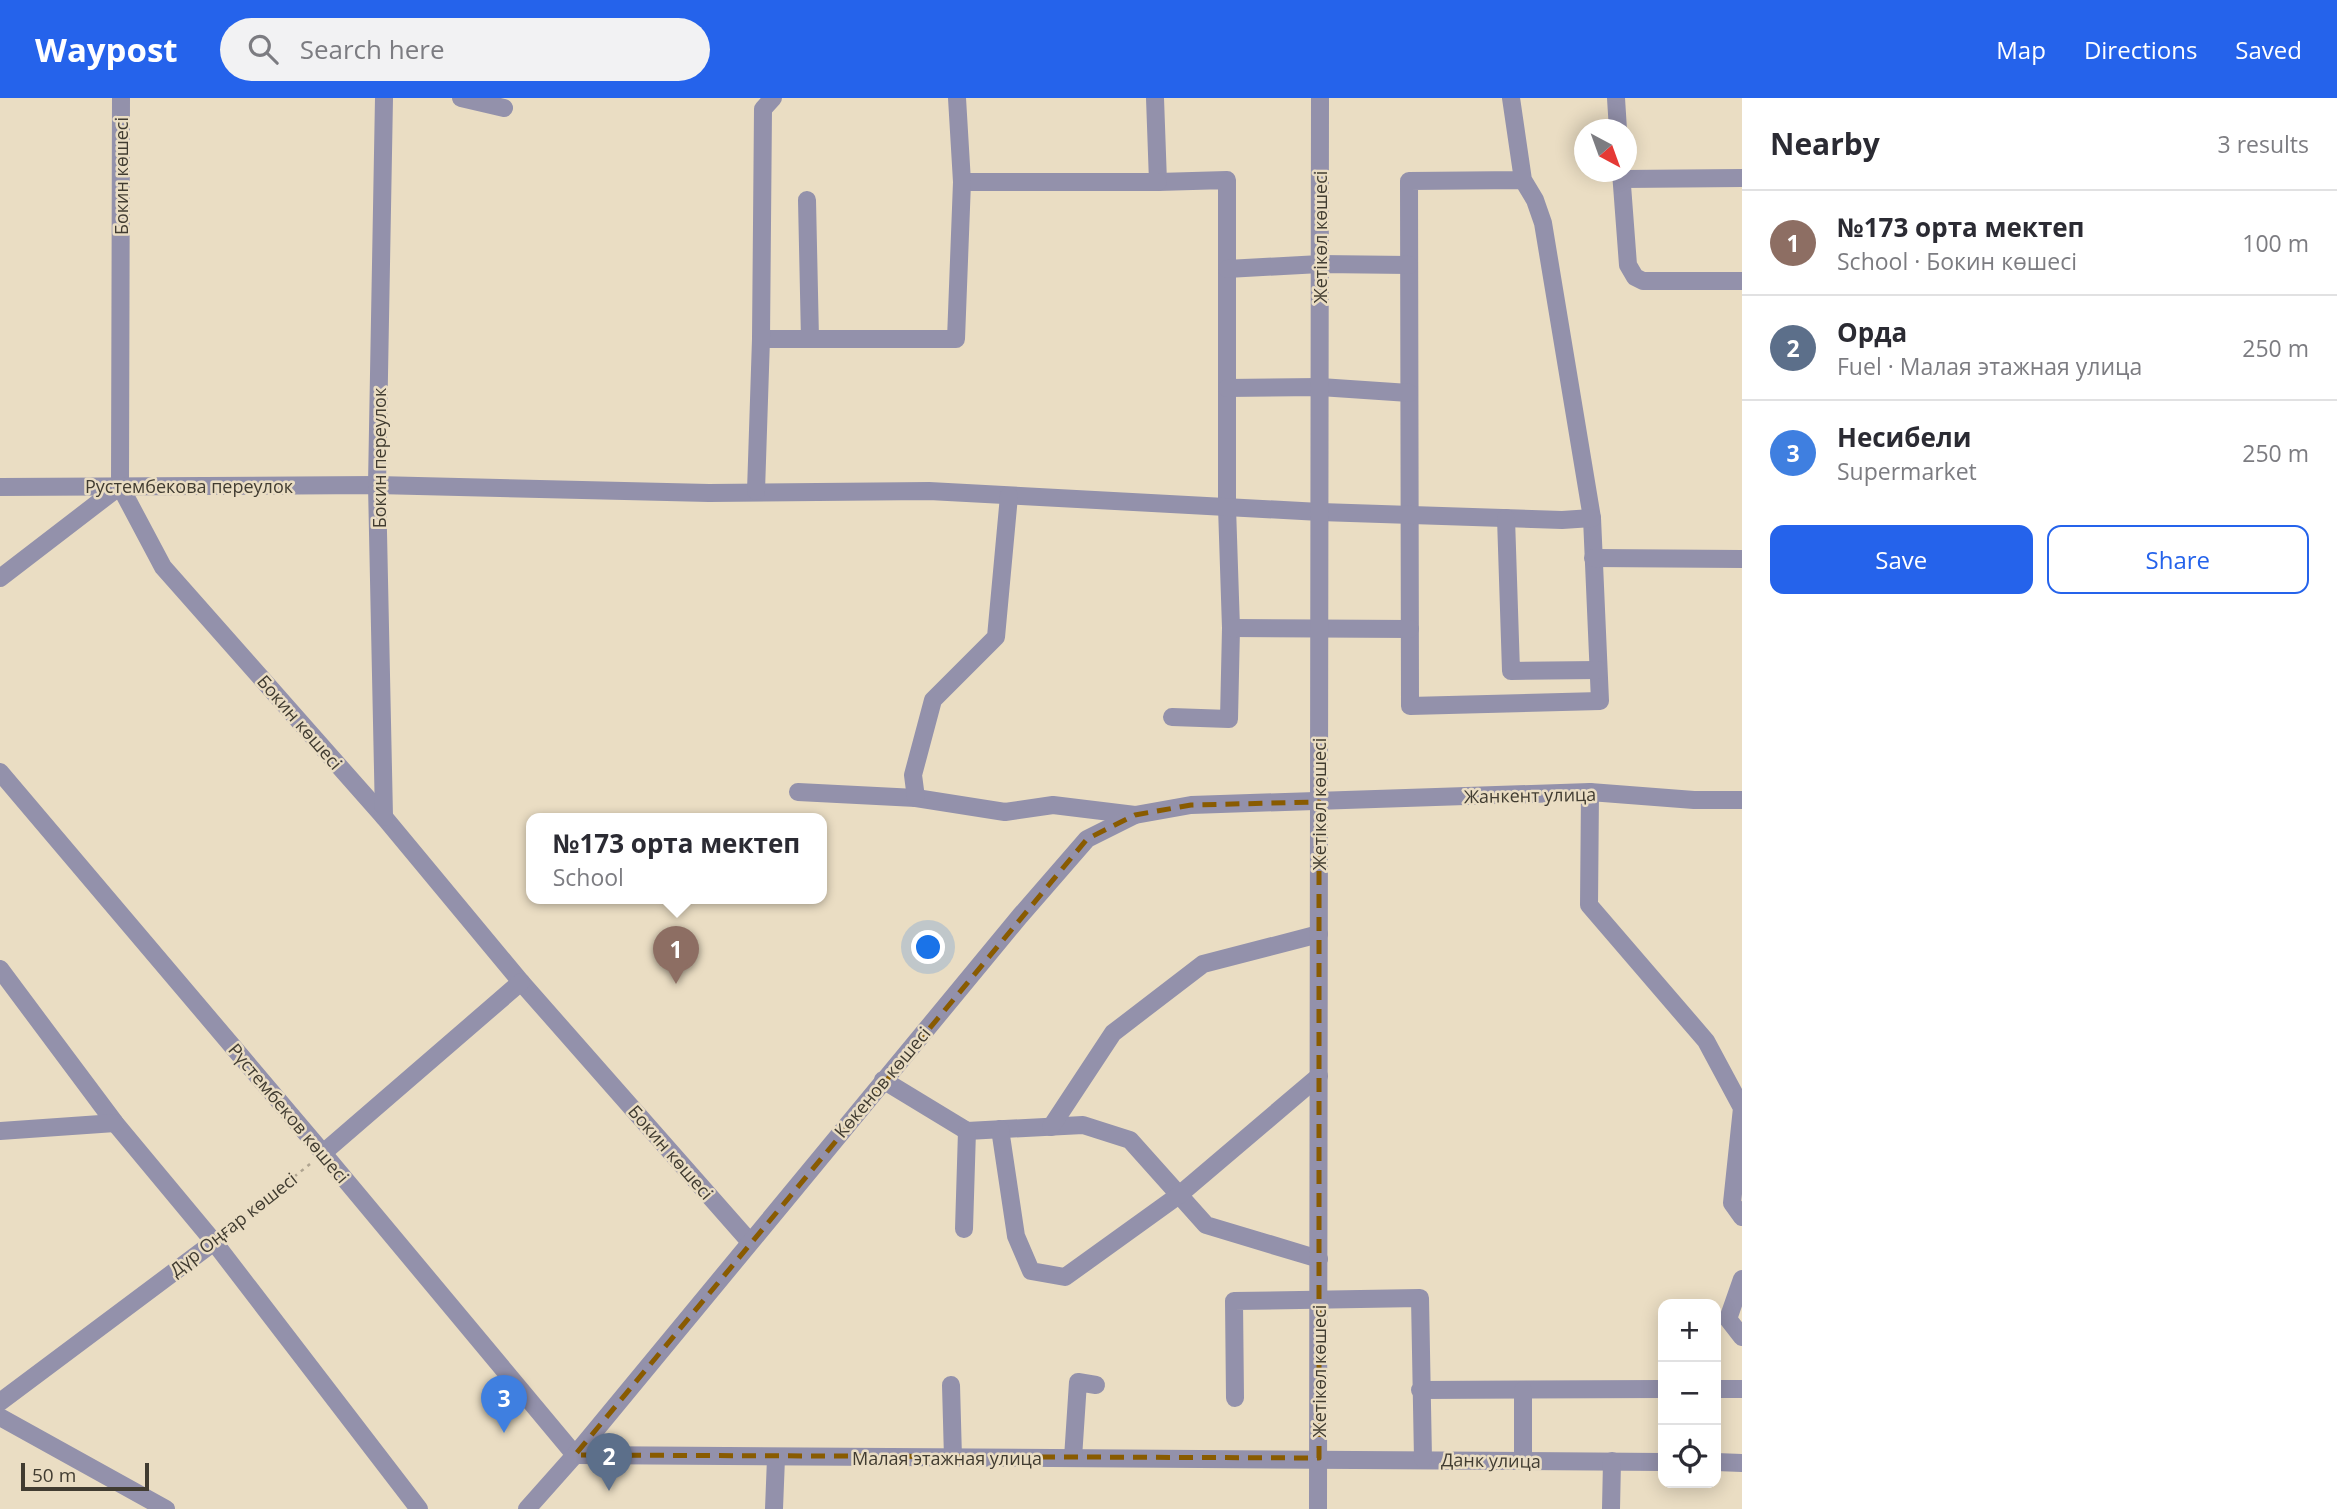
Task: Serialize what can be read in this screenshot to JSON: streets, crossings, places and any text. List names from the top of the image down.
{
  "streets": {
    "street": [
      "Бокин көшесі",
      "Жетікөл көшесі",
      "Бокин переулок",
      "Рустембекова переулок",
      "Жанкент улица",
      "Көкенов көшесі",
      "Рүстембеков көшесі",
      "Дүр Оңғар көшесі",
      "Малая этажная улица",
      "Данк улица"
    ]
  },
  "crossings": [
    ["Бокин көшесі", "Бокин переулок"],
    ["Бокин көшесі", "Рустембекова переулок"],
    ["Бокин көшесі", "Көкенов көшесі"],
    ["Жетікөл көшесі", "Рустембекова переулок"],
    ["Жетікөл көшесі", "Жанкент улица"],
    ["Жетікөл көшесі", "Көкенов көшесі"],
    ["Жетікөл көшесі", "Малая этажная улица"],
    ["Жетікөл көшесі", "Данк улица"],
    ["Бокин переулок", "Рустембекова переулок"],
    ["Жанкент улица", "Көкенов көшесі"],
    ["Көкенов көшесі", "Рүстембеков көшесі"],
    ["Көкенов көшесі", "Малая этажная улица"],
    ["Рүстембеков көшесі", "Дүр Оңғар көшесі"],
    ["Рүстембеков көшесі", "Малая этажная улица"],
    ["Малая этажная улица", "Данк улица"]
  ],
  "scale_bar": "50 m",
  "north": "bottom right",
  "page": {
    "header": "Waypost",
    "search": "Search here",
    "nav": ["Map", "Directions", "Saved"],
    "heading": ["Nearby", "3 results"],
    "list": [
      {
        "mark": "1",
        "name": "№173 орта мектеп",
        "note": "School · Бокин көшесі",
        "value": "100 m"
      },
      {
        "mark": "2",
        "name": "Орда",
        "note": "Fuel · Малая этажная улица",
        "value": "250 m"
      },
      {
        "mark": "3",
        "name": "Несибели",
        "note": "Supermarket",
        "value": "250 m"
      }
    ],
    "buttons": ["Save", "Share"],
    "popup": ["№173 орта мектеп", "School"],
    "pins": ["1", "3", "2"],
    "map_buttons": ["+", "−"],
    "scale": "50 m"
  }
}
